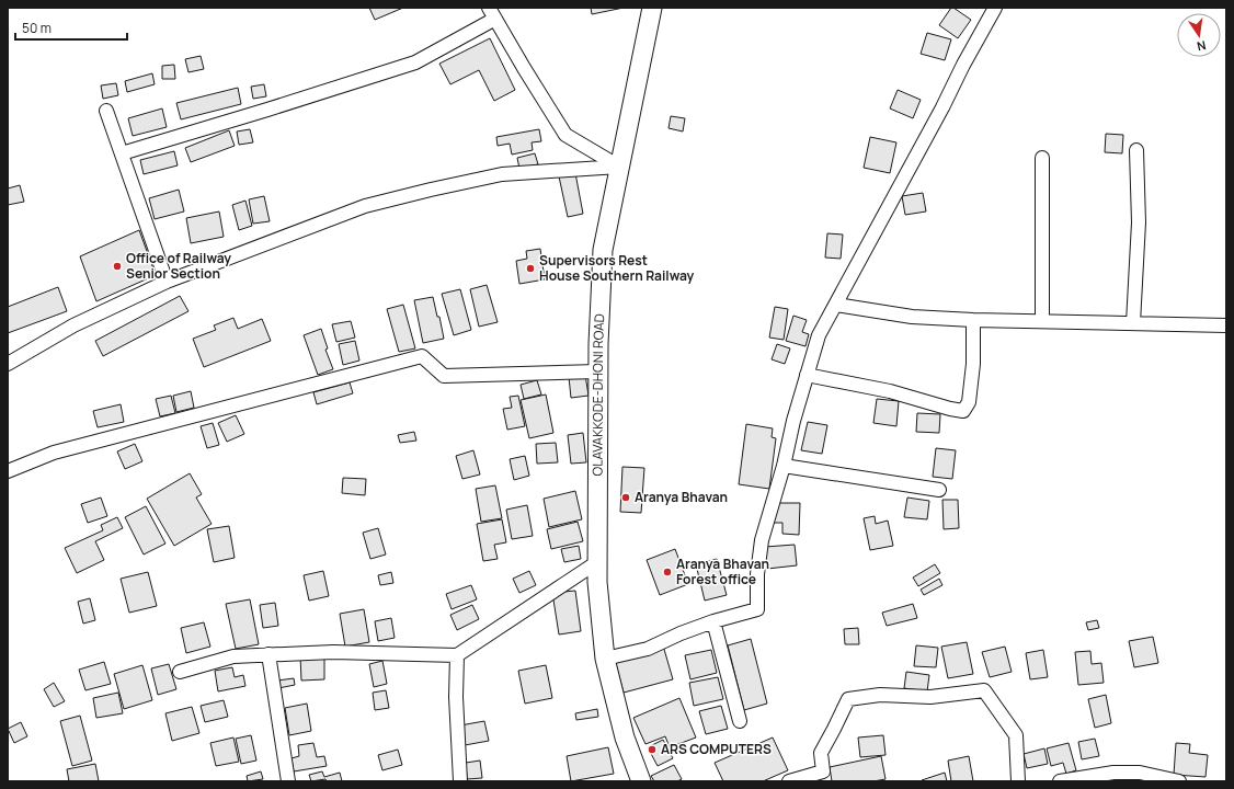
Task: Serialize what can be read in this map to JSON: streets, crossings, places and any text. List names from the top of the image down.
{
  "streets": {
    "main road": ["OLAVAKKODE-DHONI ROAD"]
  },
  "places": [
    "Office of Railway Senior Section",
    "Supervisors Rest House Southern Railway",
    "Aranya Bhavan",
    "Aranya Bhavan Forest office",
    "ARS COMPUTERS"
  ],
  "scale_bar": "50 m",
  "north": "bottom"
}
